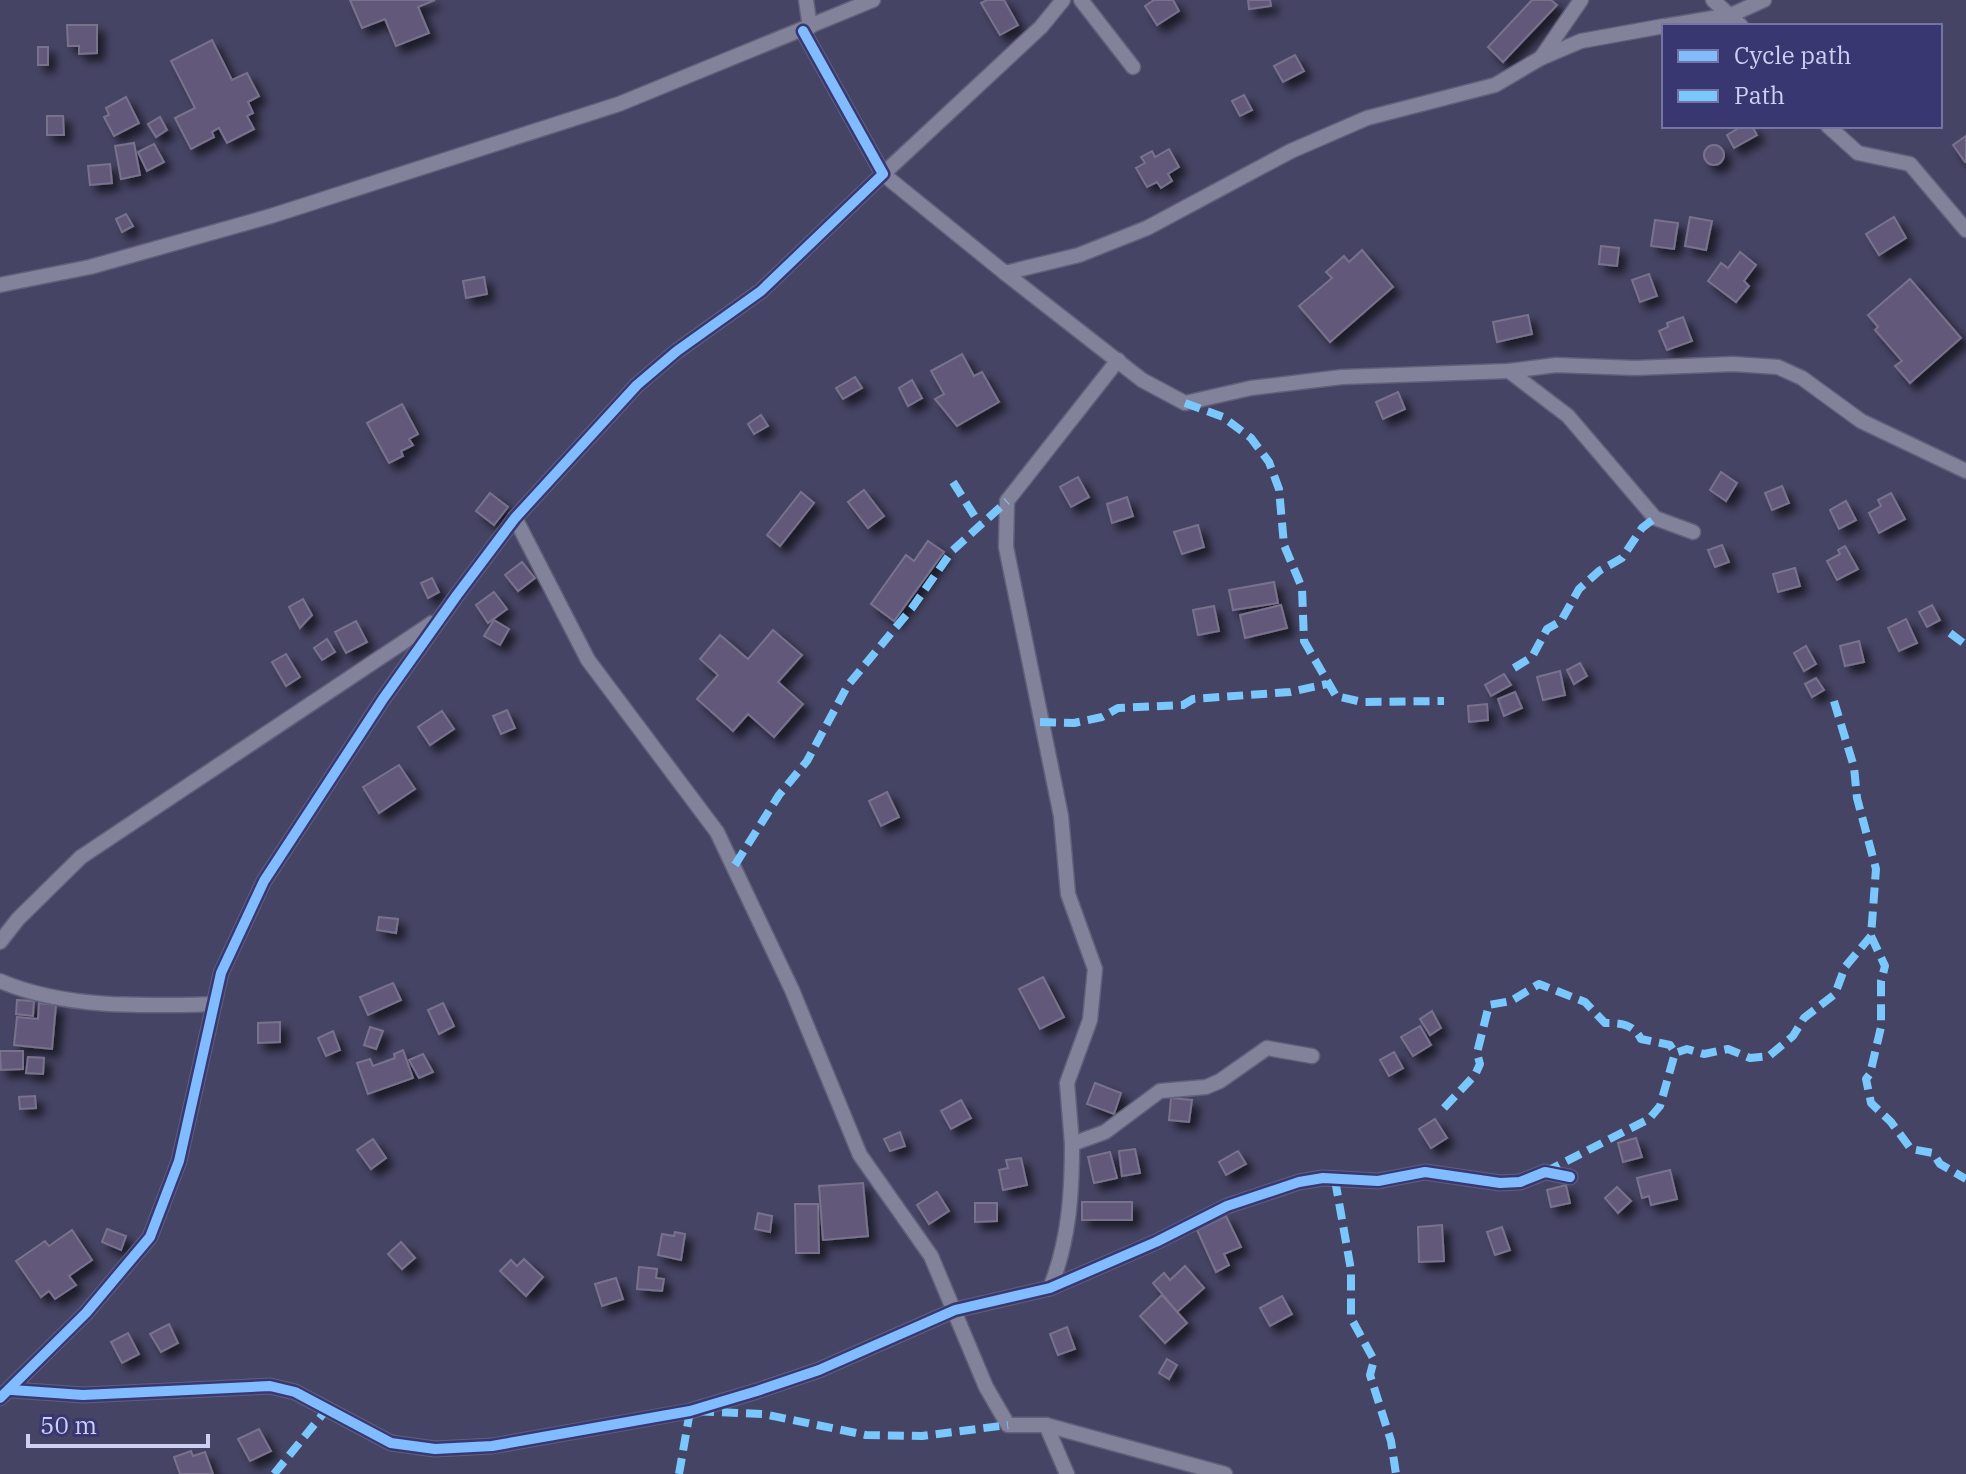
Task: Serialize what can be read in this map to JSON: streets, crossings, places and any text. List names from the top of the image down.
{
  "legend": ["Cycle path", "Path"],
  "scale_bar": "50 m"
}
